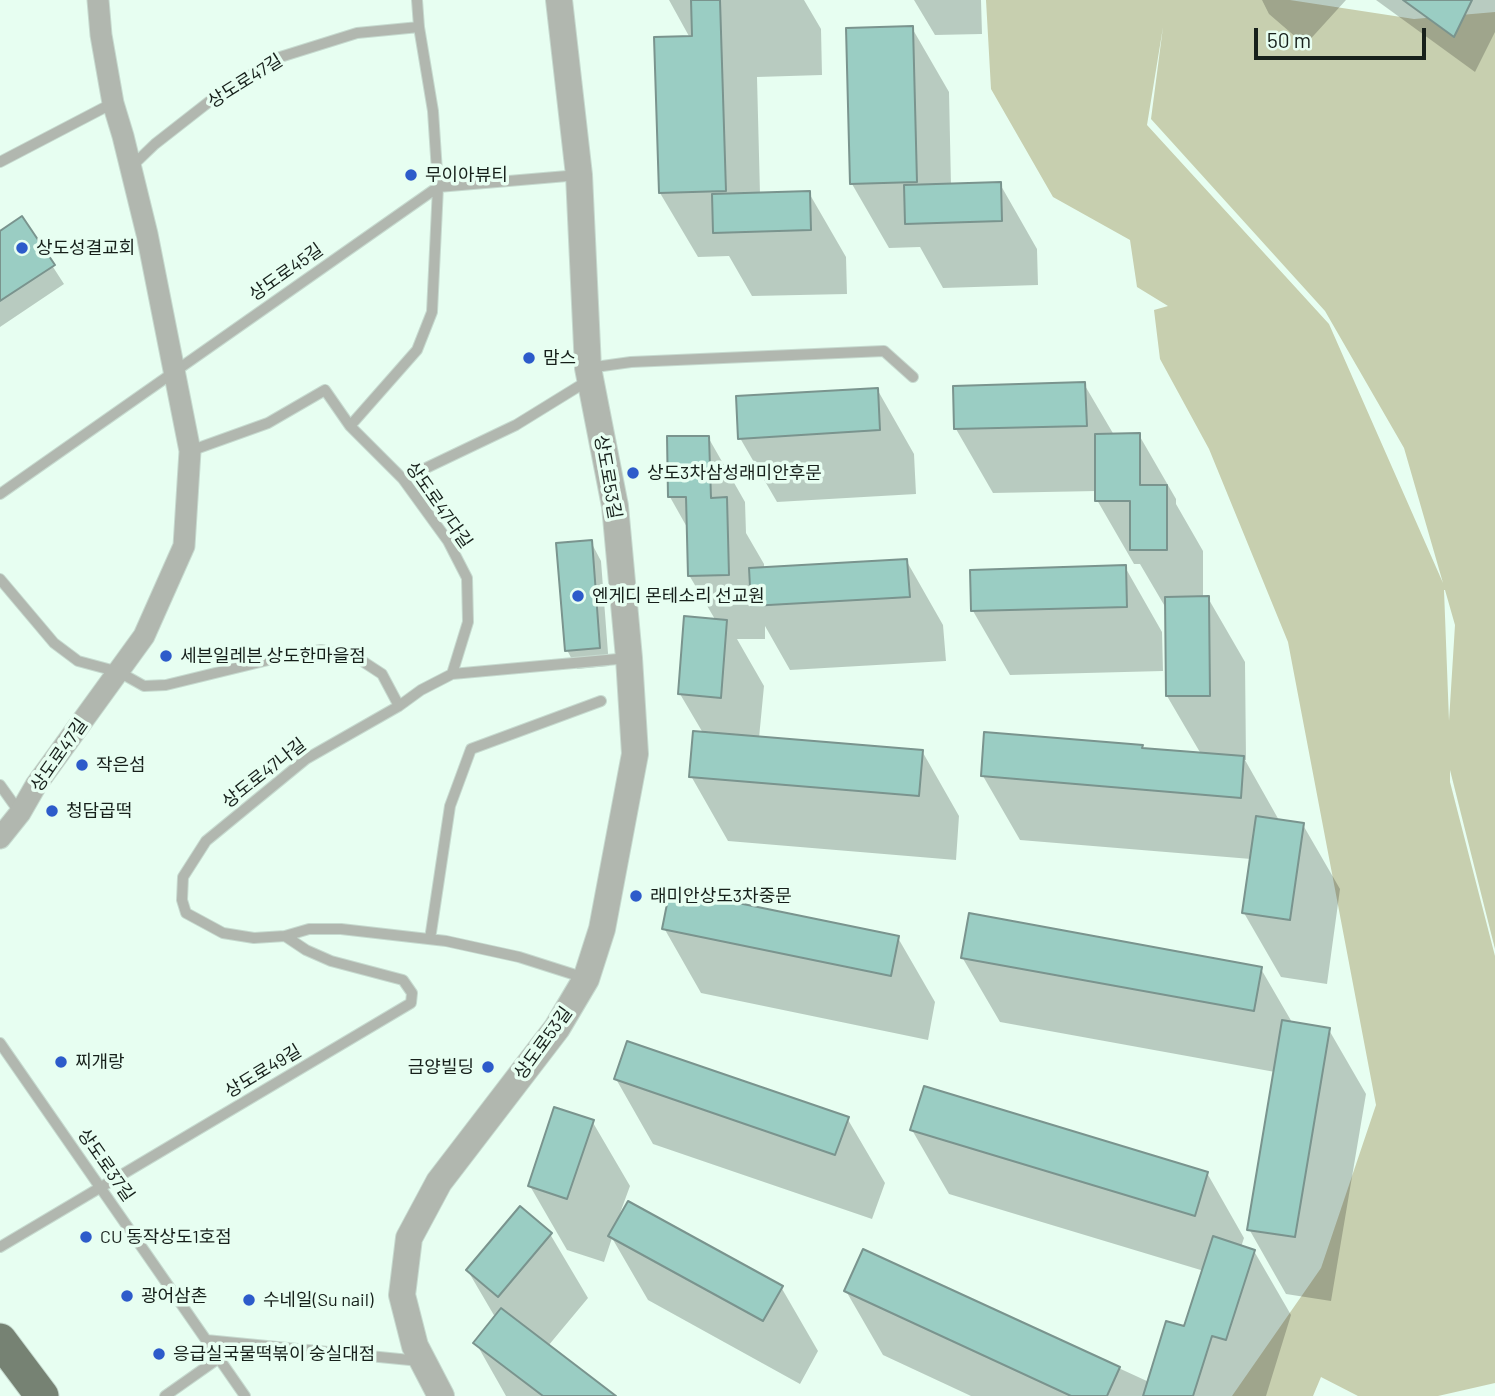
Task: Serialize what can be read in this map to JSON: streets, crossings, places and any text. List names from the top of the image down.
{
  "streets": {
    "street": ["상도로47길", "상도로53길"],
    "lane": [
      "상도로45길",
      "상도로47다길",
      "상도로47나길",
      "상도로49길",
      "상도로37길"
    ]
  },
  "crossings": [
    ["상도로47길", "상도로45길"],
    ["상도로53길", "상도로47나길"],
    ["상도로47나길", "상도로49길"],
    ["상도로49길", "상도로37길"]
  ],
  "places": [
    "무이아뷰티",
    "상도성결교회",
    "맘스",
    "상도3차삼성래미안후문",
    "엔게디 몬테소리 선교원",
    "세븐일레븐 상도한마을점",
    "작은섬",
    "청담곱떡",
    "래미안상도3차중문",
    "찌개랑",
    "금양빌딩",
    "CU 동작상도1호점",
    "광어삼촌",
    "수네일(Su nail)",
    "응급실국물떡볶이 숭실대점"
  ],
  "scale_bar": "50 m"
}
